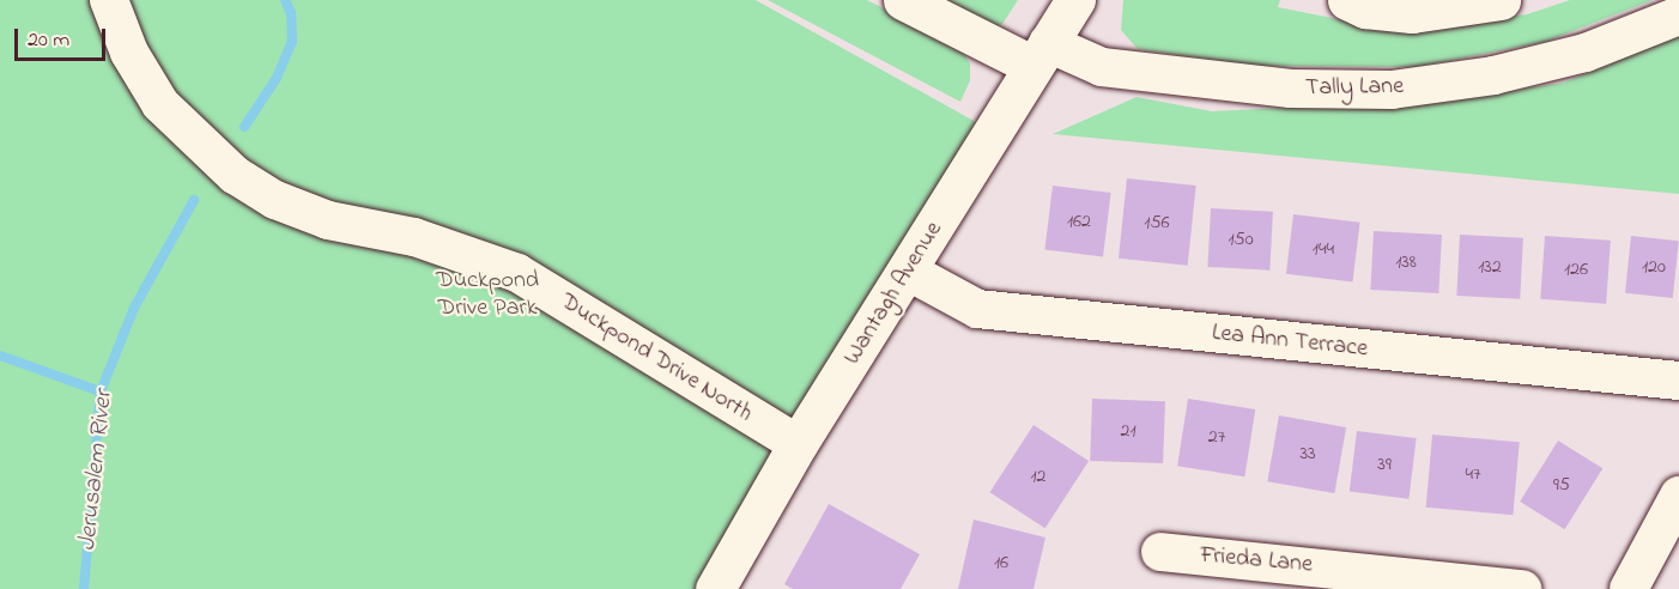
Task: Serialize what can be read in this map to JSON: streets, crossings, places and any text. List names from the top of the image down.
{
  "streets": {
    "main road": ["Wantagh Avenue"],
    "street": [
      "Tally Lane",
      "Lea Ann Terrace",
      "Duckpond Drive North",
      "Frieda Lane"
    ]
  },
  "crossings": [
    ["Tally Lane", "Wantagh Avenue"],
    ["Wantagh Avenue", "Lea Ann Terrace"],
    ["Wantagh Avenue", "Duckpond Drive North"]
  ],
  "water": ["Jerusalem River"],
  "parks": ["Duckpond Drive Park"],
  "house_numbers": [
    "162",
    "156",
    "150",
    "144",
    "138",
    "132",
    "120",
    "126",
    "21",
    "27",
    "33",
    "39",
    "47",
    "12",
    "95",
    "16"
  ],
  "scale_bar": "20 m"
}
